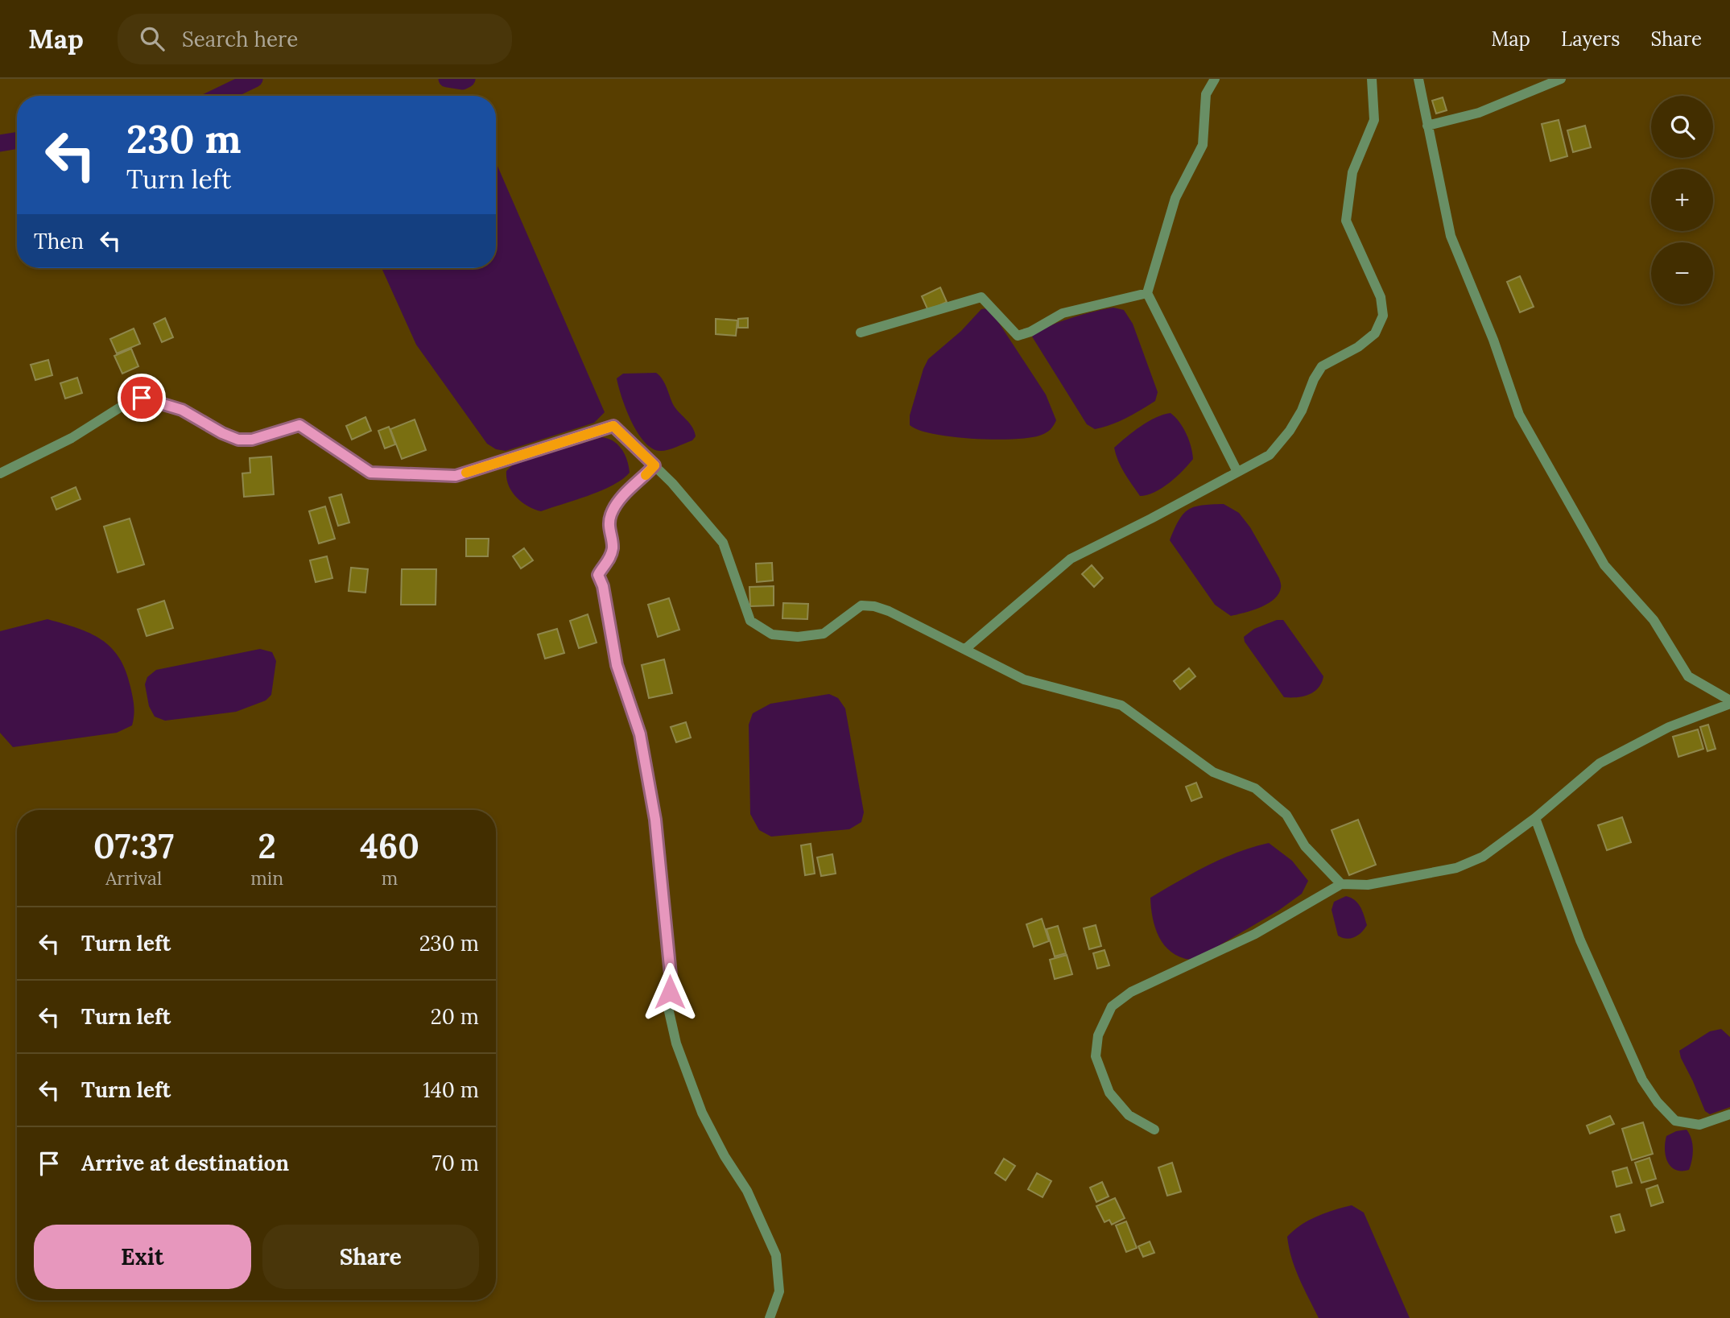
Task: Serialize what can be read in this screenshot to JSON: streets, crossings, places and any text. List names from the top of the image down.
{
  "page": {
    "header": "Map",
    "search": "Search here",
    "nav": ["Map", "Layers", "Share"],
    "map_buttons": ["+", "−"],
    "turn": ["230 m", "Turn left"],
    "then": "Then",
    "eta": [
      "07:37",
      "Arrival",
      "2",
      "min",
      "460",
      "m"
    ],
    "list": [
      {
        "name": "Turn left",
        "value": "230 m"
      },
      {
        "name": "Turn left",
        "value": "20 m"
      },
      {
        "name": "Turn left",
        "value": "140 m"
      },
      {
        "name": "Arrive at destination",
        "value": "70 m"
      }
    ],
    "buttons": ["Exit", "Share"]
  }
}
